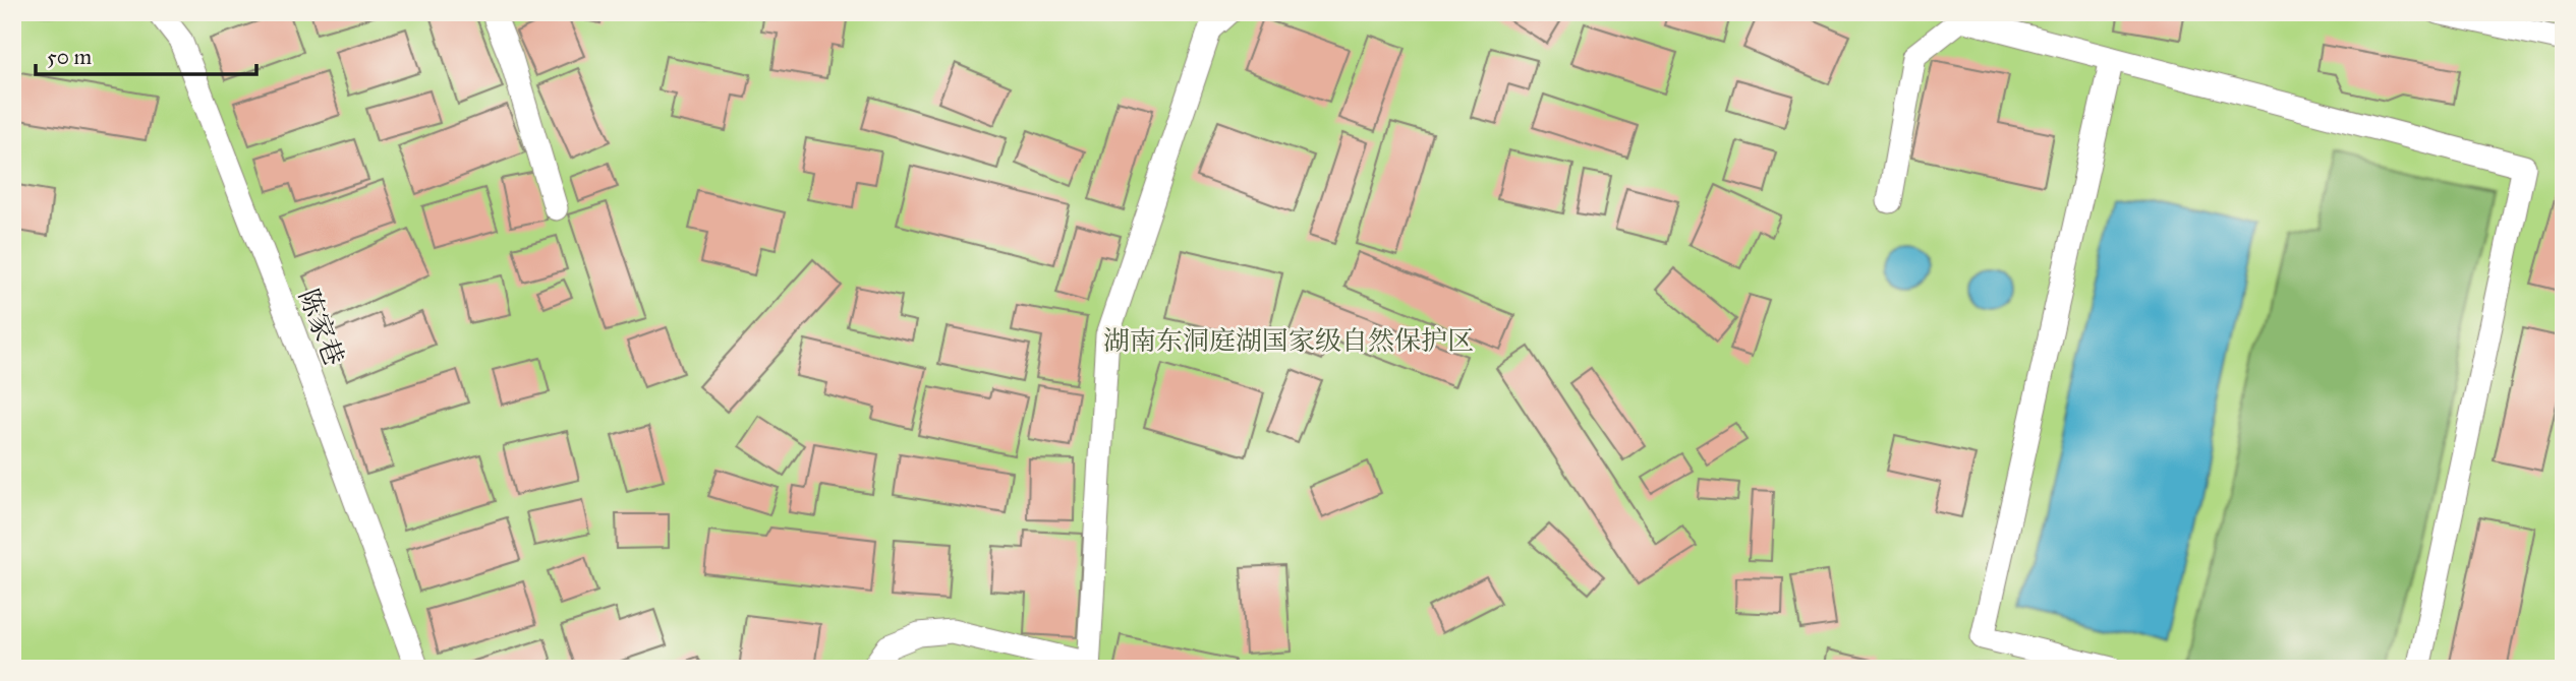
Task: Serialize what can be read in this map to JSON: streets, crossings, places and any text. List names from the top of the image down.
{
  "streets": {
    "street": ["陈家巷"]
  },
  "parks": ["湖南东洞庭湖国家级自然保护区"],
  "scale_bar": "50 m"
}
